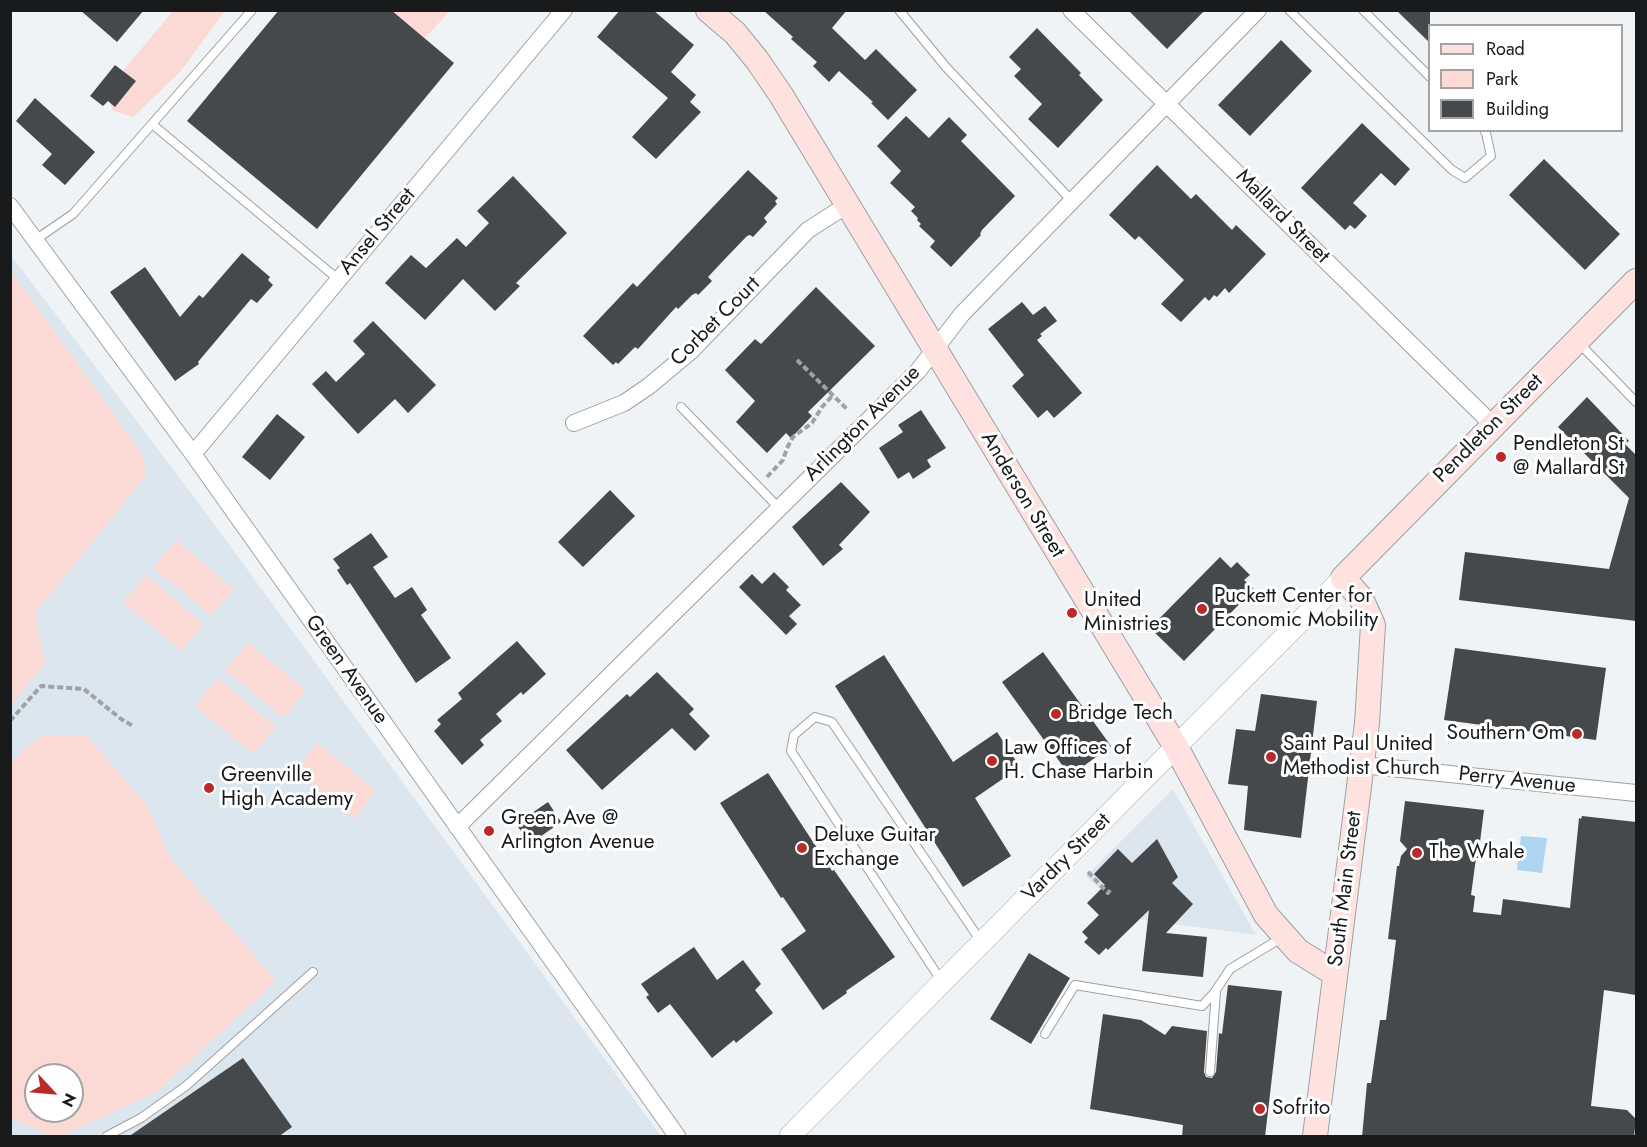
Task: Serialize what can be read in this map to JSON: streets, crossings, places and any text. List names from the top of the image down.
{
  "streets": {
    "main road": ["Pendleton Street", "Anderson Street", "South Main Street"],
    "street": [
      "Mallard Street",
      "Ansel Street",
      "Corbet Court",
      "Arlington Avenue",
      "Green Avenue",
      "Perry Avenue",
      "Vardry Street"
    ]
  },
  "crossings": [
    ["Mallard Street", "Arlington Avenue"],
    ["Mallard Street", "Pendleton Street"],
    ["Ansel Street", "Green Avenue"],
    ["Corbet Court", "Anderson Street"],
    ["Arlington Avenue", "Anderson Street"],
    ["Arlington Avenue", "Green Avenue"],
    ["Pendleton Street", "Vardry Street"],
    ["Pendleton Street", "South Main Street"],
    ["Anderson Street", "Vardry Street"],
    ["Anderson Street", "South Main Street"],
    ["Perry Avenue", "South Main Street"],
    ["Vardry Street", "South Main Street"]
  ],
  "places": [
    "Pendleton St @ Mallard St",
    "Puckett Center for Economic Mobility",
    "United Ministries",
    "Bridge Tech",
    "Southern Om",
    "Saint Paul United Methodist Church",
    "Law Offices of H. Chase Harbin",
    "Greenville High Academy",
    "Green Ave @ Arlington Avenue",
    "Deluxe Guitar Exchange",
    "The Whale",
    "Sofrito"
  ],
  "legend": ["Road", "Park", "Building"],
  "north": "bottom right"
}
